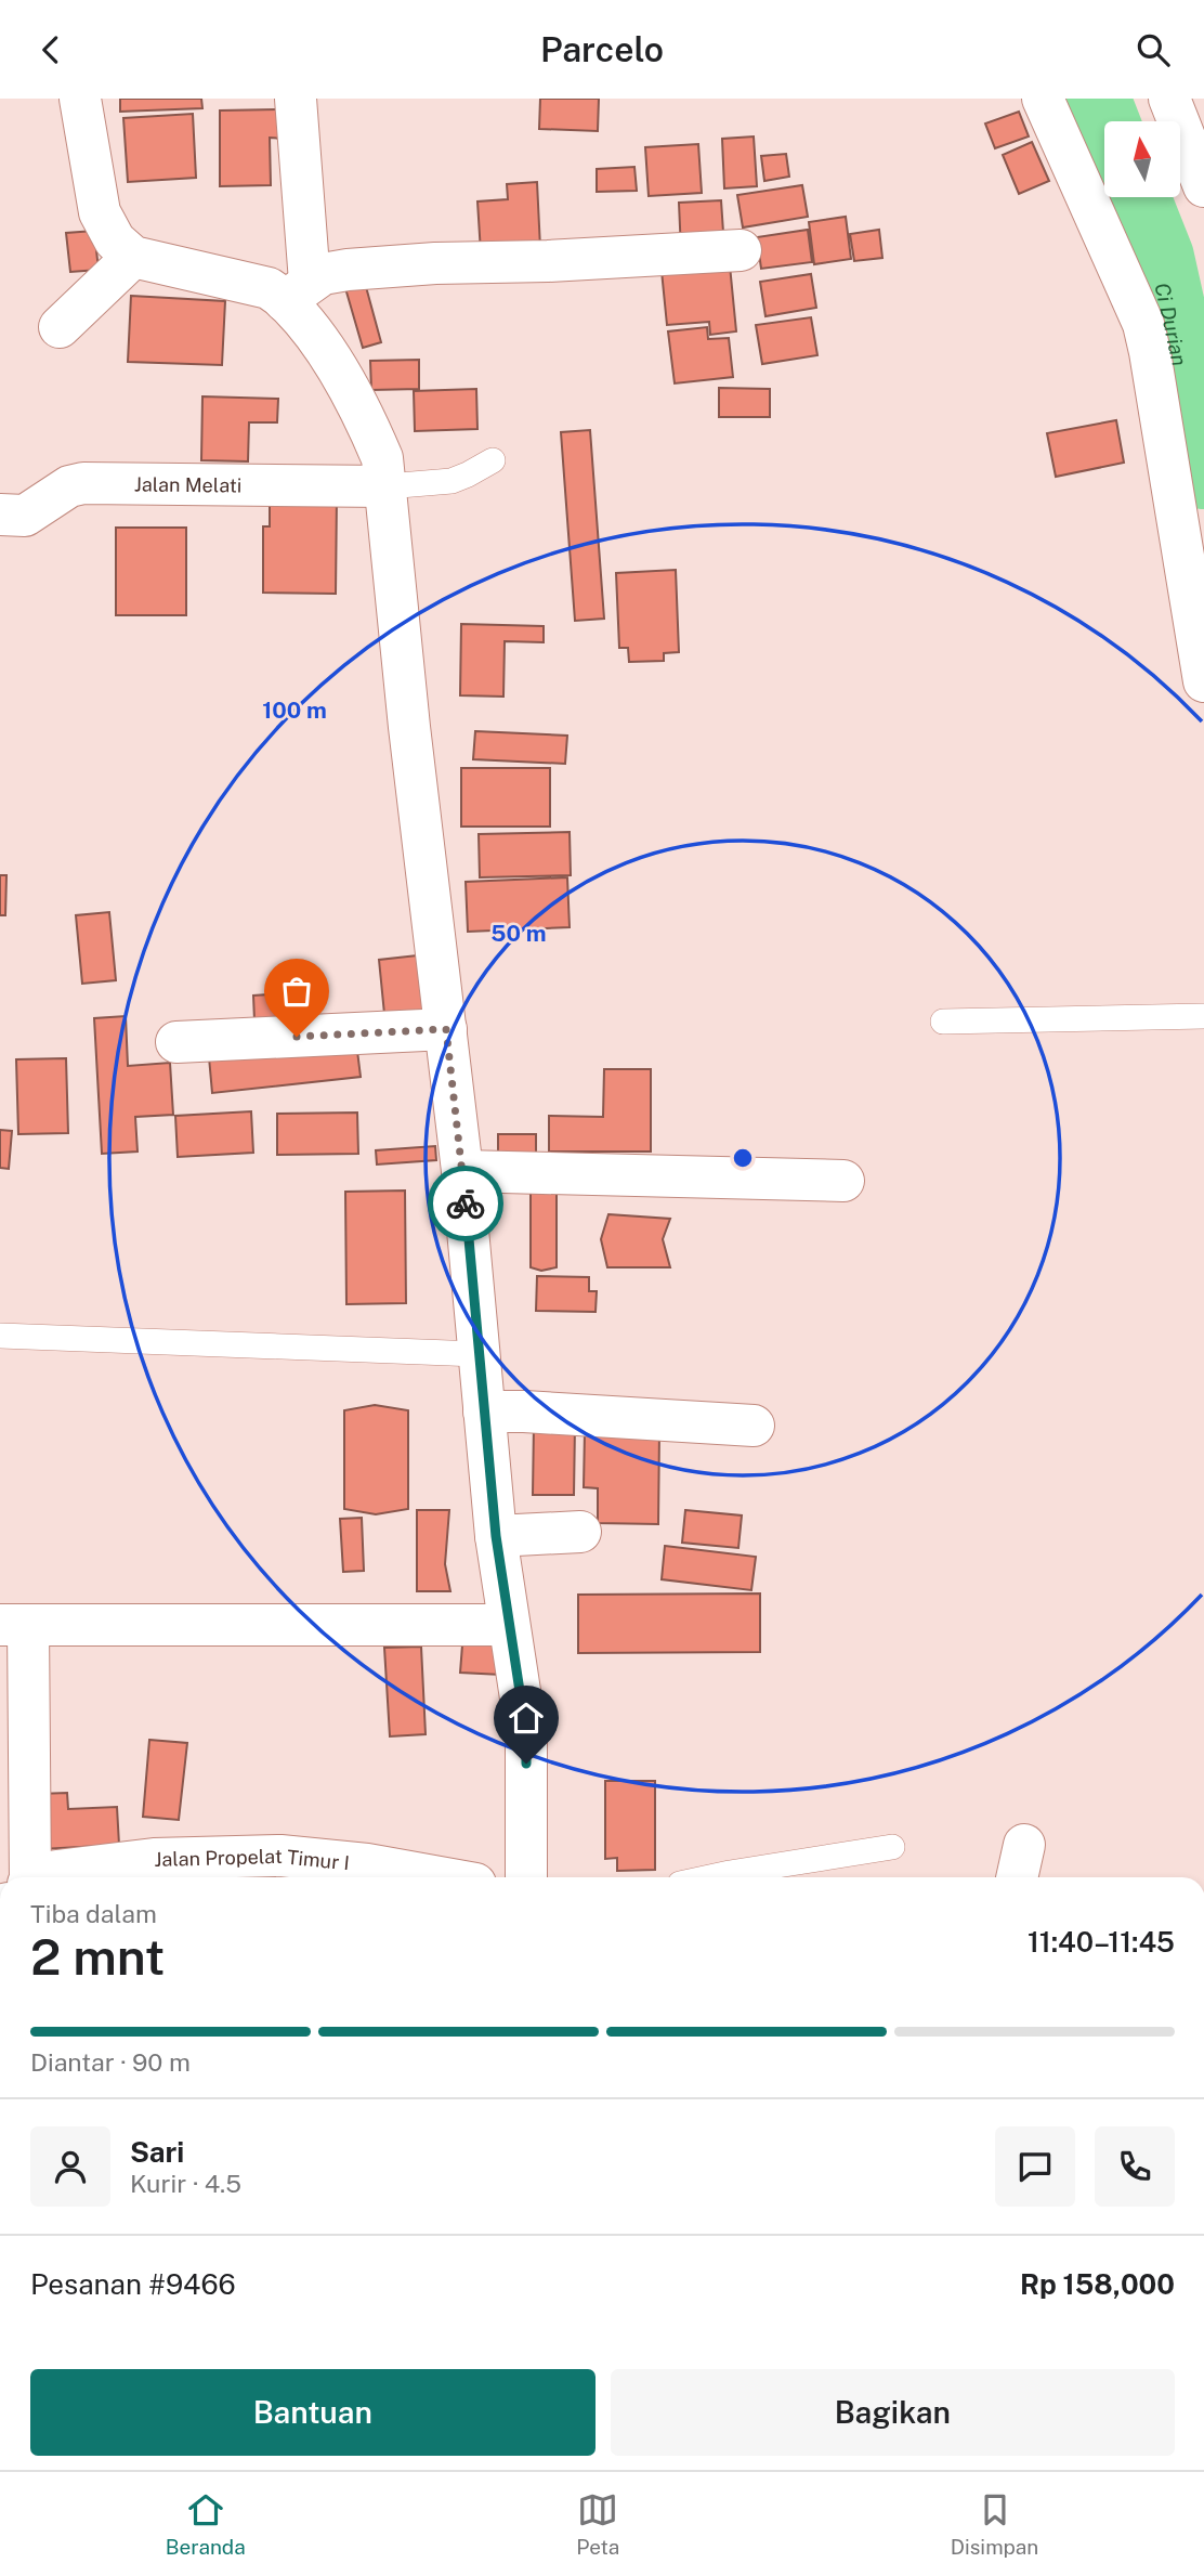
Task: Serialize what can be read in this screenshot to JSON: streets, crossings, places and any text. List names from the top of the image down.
{
  "streets": {
    "street": ["Jalan Melati", "Jalan Propelat Timur I"]
  },
  "water": ["Ci Durian"],
  "north": "top",
  "page": {
    "header": "Parcelo",
    "heading": ["2 mnt", "Tiba dalam", "11:40–11:45"],
    "panel": [
      "Sari",
      "Kurir · 4.5",
      "Pesanan #9466",
      "Rp 158,000"
    ],
    "bar": "Diantar · 90 m",
    "buttons": ["Bantuan", "Bagikan"],
    "tabs": ["Beranda", "Peta", "Disimpan"]
  },
  "rings": ["100 m", "50 m"]
}
